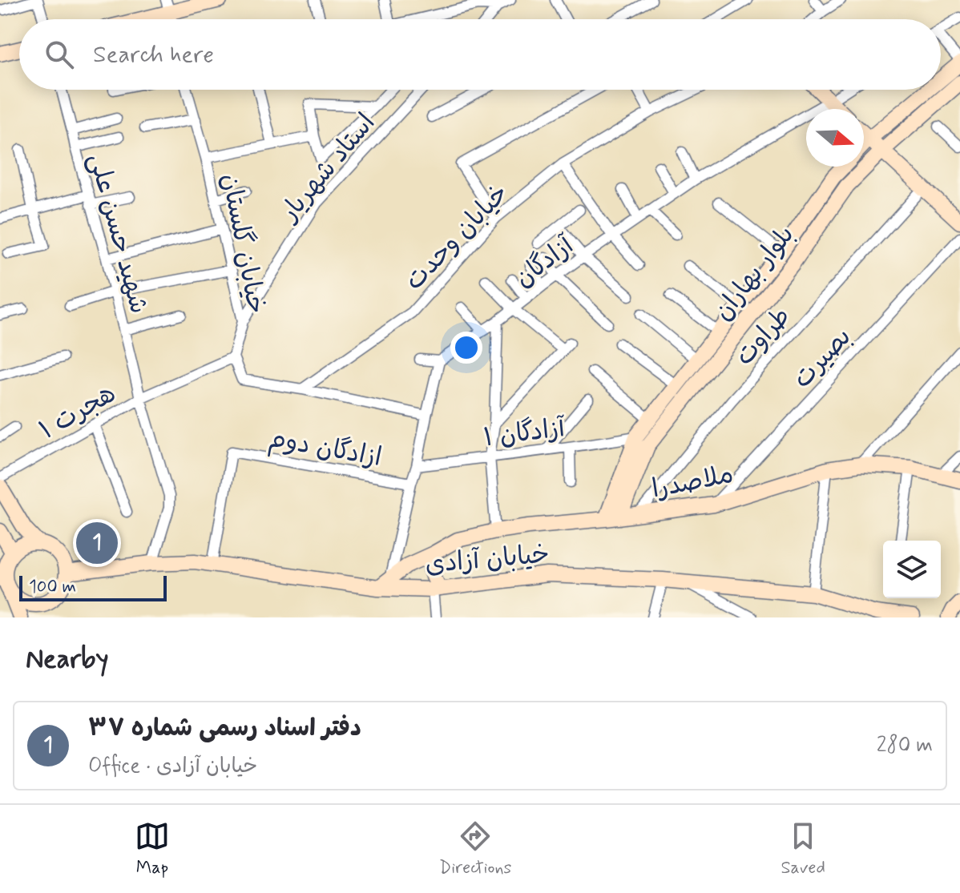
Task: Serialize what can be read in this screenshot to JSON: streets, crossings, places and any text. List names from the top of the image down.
{
  "streets": {
    "street": [
      "استاد شهریار",
      "شهید حسن علی",
      "خیابان وحدت",
      "خیابان گلستان",
      "آزادگان",
      "بلوار بهاران",
      "طراوت",
      "بصیرت",
      "هجرت ۱",
      "آزادگان ۱",
      "ازادگان دوم",
      "ملاصدرا",
      "خیابان آزادی"
    ]
  },
  "crossings": [
    ["استاد شهریار", "خیابان گلستان"],
    ["شهید حسن علی", "هجرت ۱"],
    ["شهید حسن علی", "خیابان آزادی"],
    ["بلوار بهاران", "آزادگان ۱"],
    ["بلوار بهاران", "ملاصدرا"],
    ["طراوت", "ملاصدرا"],
    ["بصیرت", "ملاصدرا"],
    ["ازادگان دوم", "خیابان آزادی"],
    ["ملاصدرا", "خیابان آزادی"]
  ],
  "scale_bar": "100 m",
  "north": "right",
  "page": {
    "search": "Search here",
    "pins": "1",
    "scale": "100 m",
    "heading": "Nearby",
    "list": [
      {
        "mark": "1",
        "name": "دفتر اسناد رسمی شماره ۳۷",
        "note": "Office · خیابان آزادی",
        "value": "280 m"
      }
    ],
    "nav": ["Map", "Directions", "Saved"]
  }
}
